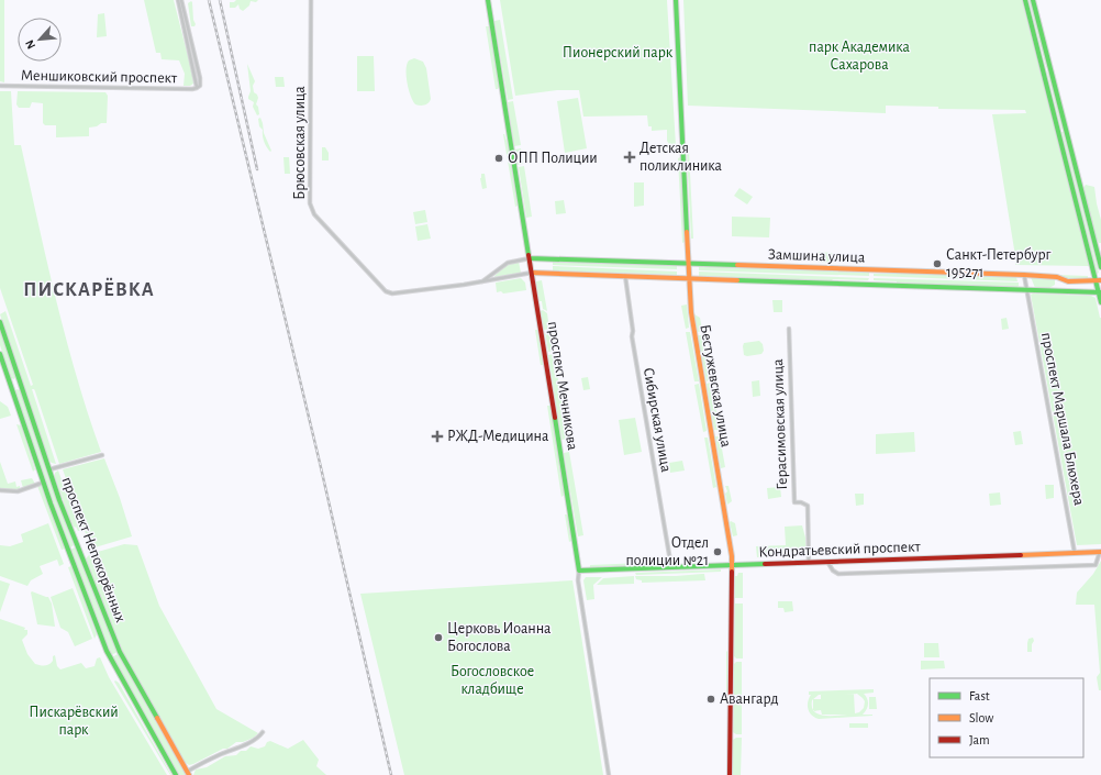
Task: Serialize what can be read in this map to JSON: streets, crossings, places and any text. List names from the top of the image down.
{
  "streets": {
    "street": [
      "Меншиковский проспект",
      "Брюсовская улица",
      "Замшина улица",
      "проспект Мечникова",
      "Бестужевская улица",
      "проспект Маршала Блюхера",
      "Сибирская улица",
      "Герасимовская улица",
      "проспект Непокорённых",
      "Кондратьевский проспект"
    ]
  },
  "crossings": [
    ["Брюсовская улица", "Замшина улица"],
    ["Брюсовская улица", "проспект Мечникова"],
    ["Замшина улица", "проспект Мечникова"],
    ["Замшина улица", "Бестужевская улица"],
    ["Замшина улица", "проспект Маршала Блюхера"],
    ["Замшина улица", "Сибирская улица"],
    ["проспект Мечникова", "Кондратьевский проспект"],
    ["Бестужевская улица", "Кондратьевский проспект"],
    ["проспект Маршала Блюхера", "Кондратьевский проспект"],
    ["Сибирская улица", "Кондратьевский проспект"],
    ["Герасимовская улица", "Кондратьевский проспект"]
  ],
  "districts": ["ПИСКАРЁВКА"],
  "parks": [
    "парк Академика Сахарова",
    "Пионерский парк",
    "Богословское кладбище",
    "Пискарёвский парк"
  ],
  "places": {
    "health": ["Детская поликлиника", "РЖД-Медицина"],
    "other": [
      "ОПП Полиции",
      "Санкт-Петербург 195271",
      "Отдел полиции №21",
      "Церковь Иоанна Богослова",
      "Авангард"
    ]
  },
  "legend": ["Fast", "Slow", "Jam"],
  "north": "bottom left"
}
